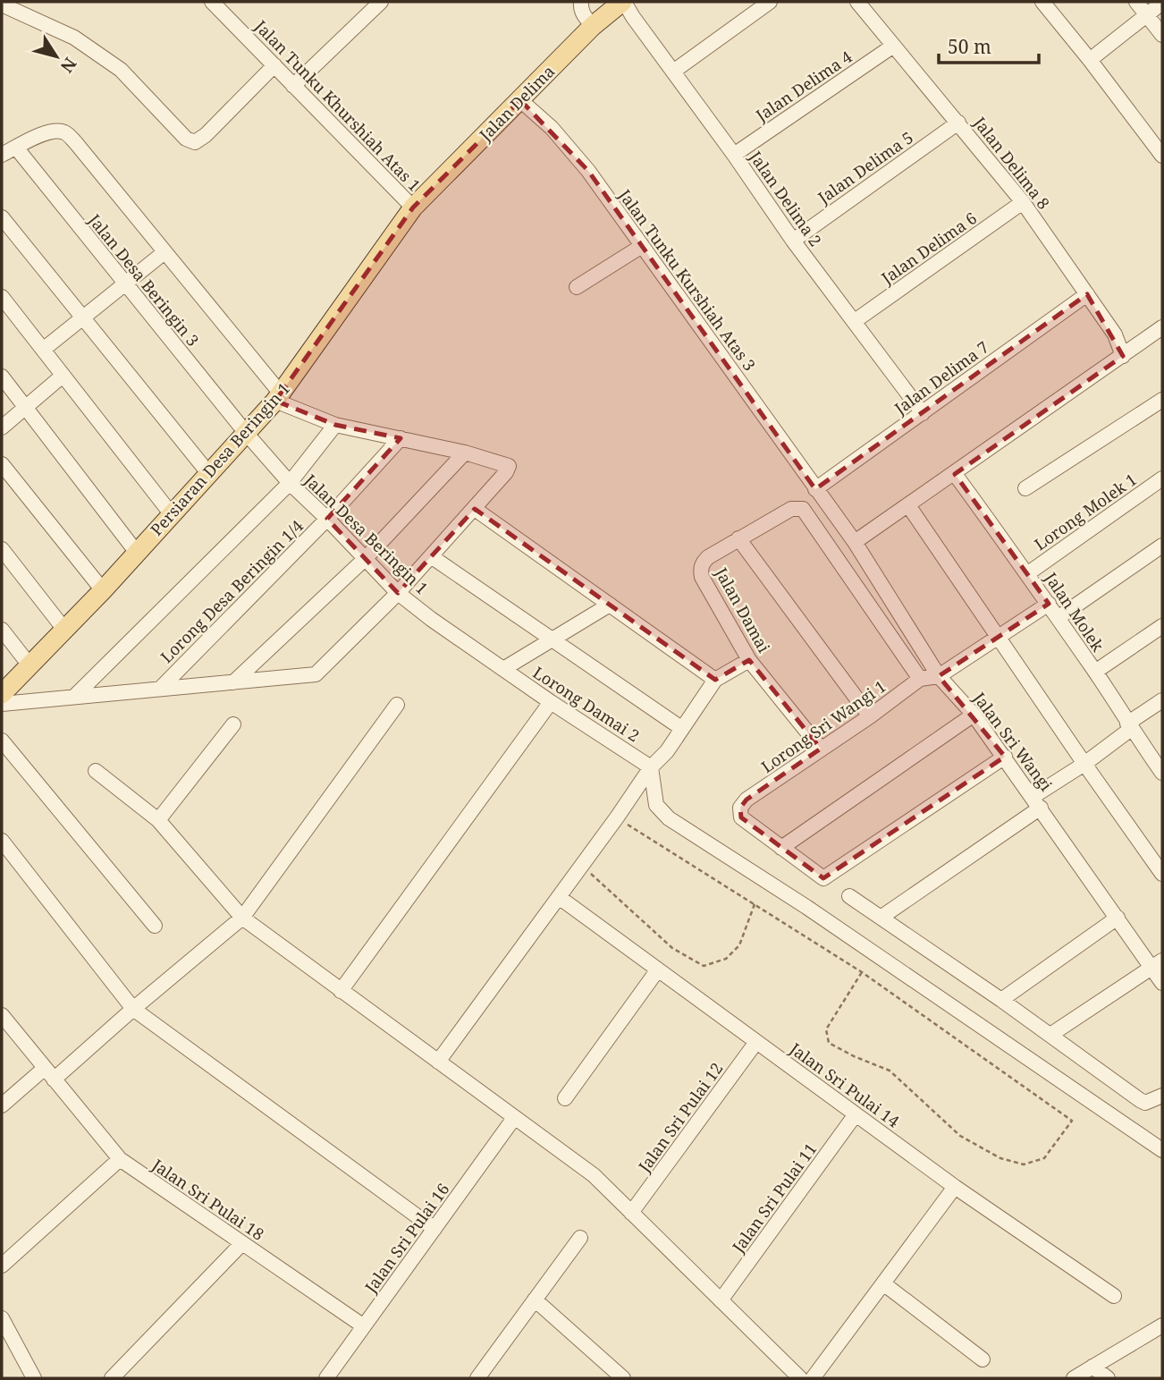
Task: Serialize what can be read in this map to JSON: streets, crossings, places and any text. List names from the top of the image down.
{
  "streets": {
    "main road": ["Jalan Delima", "Persiaran Desa Beringin 1"],
    "street": [
      "Jalan Delima 4",
      "Jalan Tunku Khurshiah Atas 1",
      "Jalan Delima 8",
      "Jalan Delima 5",
      "Jalan Delima 2",
      "Jalan Delima 6",
      "Jalan Desa Beringin 3",
      "Jalan Tunku Kurshiah Atas 3",
      "Jalan Delima 7",
      "Lorong Molek 1",
      "Jalan Desa Beringin 1",
      "Lorong Desa Beringin 1/4",
      "Jalan Damai",
      "Jalan Molek",
      "Lorong Damai 2",
      "Lorong Sri Wangi 1",
      "Jalan Sri Wangi",
      "Jalan Sri Pulai 14",
      "Jalan Sri Pulai 12",
      "Jalan Sri Pulai 11",
      "Jalan Sri Pulai 18",
      "Jalan Sri Pulai 16"
    ]
  },
  "crossings": [
    ["Jalan Delima 4", "Jalan Delima 8"],
    ["Jalan Delima 4", "Jalan Delima 2"],
    ["Jalan Delima", "Jalan Tunku Khurshiah Atas 1"],
    ["Jalan Delima", "Jalan Delima 2"],
    ["Jalan Delima", "Jalan Tunku Kurshiah Atas 3"],
    ["Jalan Delima", "Persiaran Desa Beringin 1"],
    ["Jalan Tunku Khurshiah Atas 1", "Persiaran Desa Beringin 1"],
    ["Jalan Delima 8", "Jalan Delima 5"],
    ["Jalan Delima 8", "Jalan Delima 6"],
    ["Jalan Delima 8", "Jalan Delima 7"],
    ["Jalan Delima 5", "Jalan Delima 2"],
    ["Jalan Delima 2", "Jalan Delima 6"],
    ["Jalan Delima 2", "Jalan Delima 7"],
    ["Jalan Desa Beringin 3", "Persiaran Desa Beringin 1"],
    ["Jalan Desa Beringin 3", "Jalan Desa Beringin 1"],
    ["Jalan Tunku Kurshiah Atas 3", "Jalan Delima 7"],
    ["Jalan Tunku Kurshiah Atas 3", "Jalan Sri Wangi"],
    ["Jalan Delima 7", "Jalan Sri Wangi"],
    ["Persiaran Desa Beringin 1", "Jalan Desa Beringin 1"],
    ["Lorong Molek 1", "Jalan Molek"],
    ["Jalan Desa Beringin 1", "Lorong Desa Beringin 1/4"],
    ["Jalan Desa Beringin 1", "Lorong Damai 2"],
    ["Jalan Damai", "Lorong Sri Wangi 1"],
    ["Lorong Sri Wangi 1", "Jalan Sri Wangi"],
    ["Jalan Sri Pulai 14", "Jalan Sri Pulai 12"],
    ["Jalan Sri Pulai 14", "Jalan Sri Pulai 11"],
    ["Jalan Sri Pulai 18", "Jalan Sri Pulai 16"]
  ],
  "scale_bar": "50 m",
  "north": "bottom right"
}
